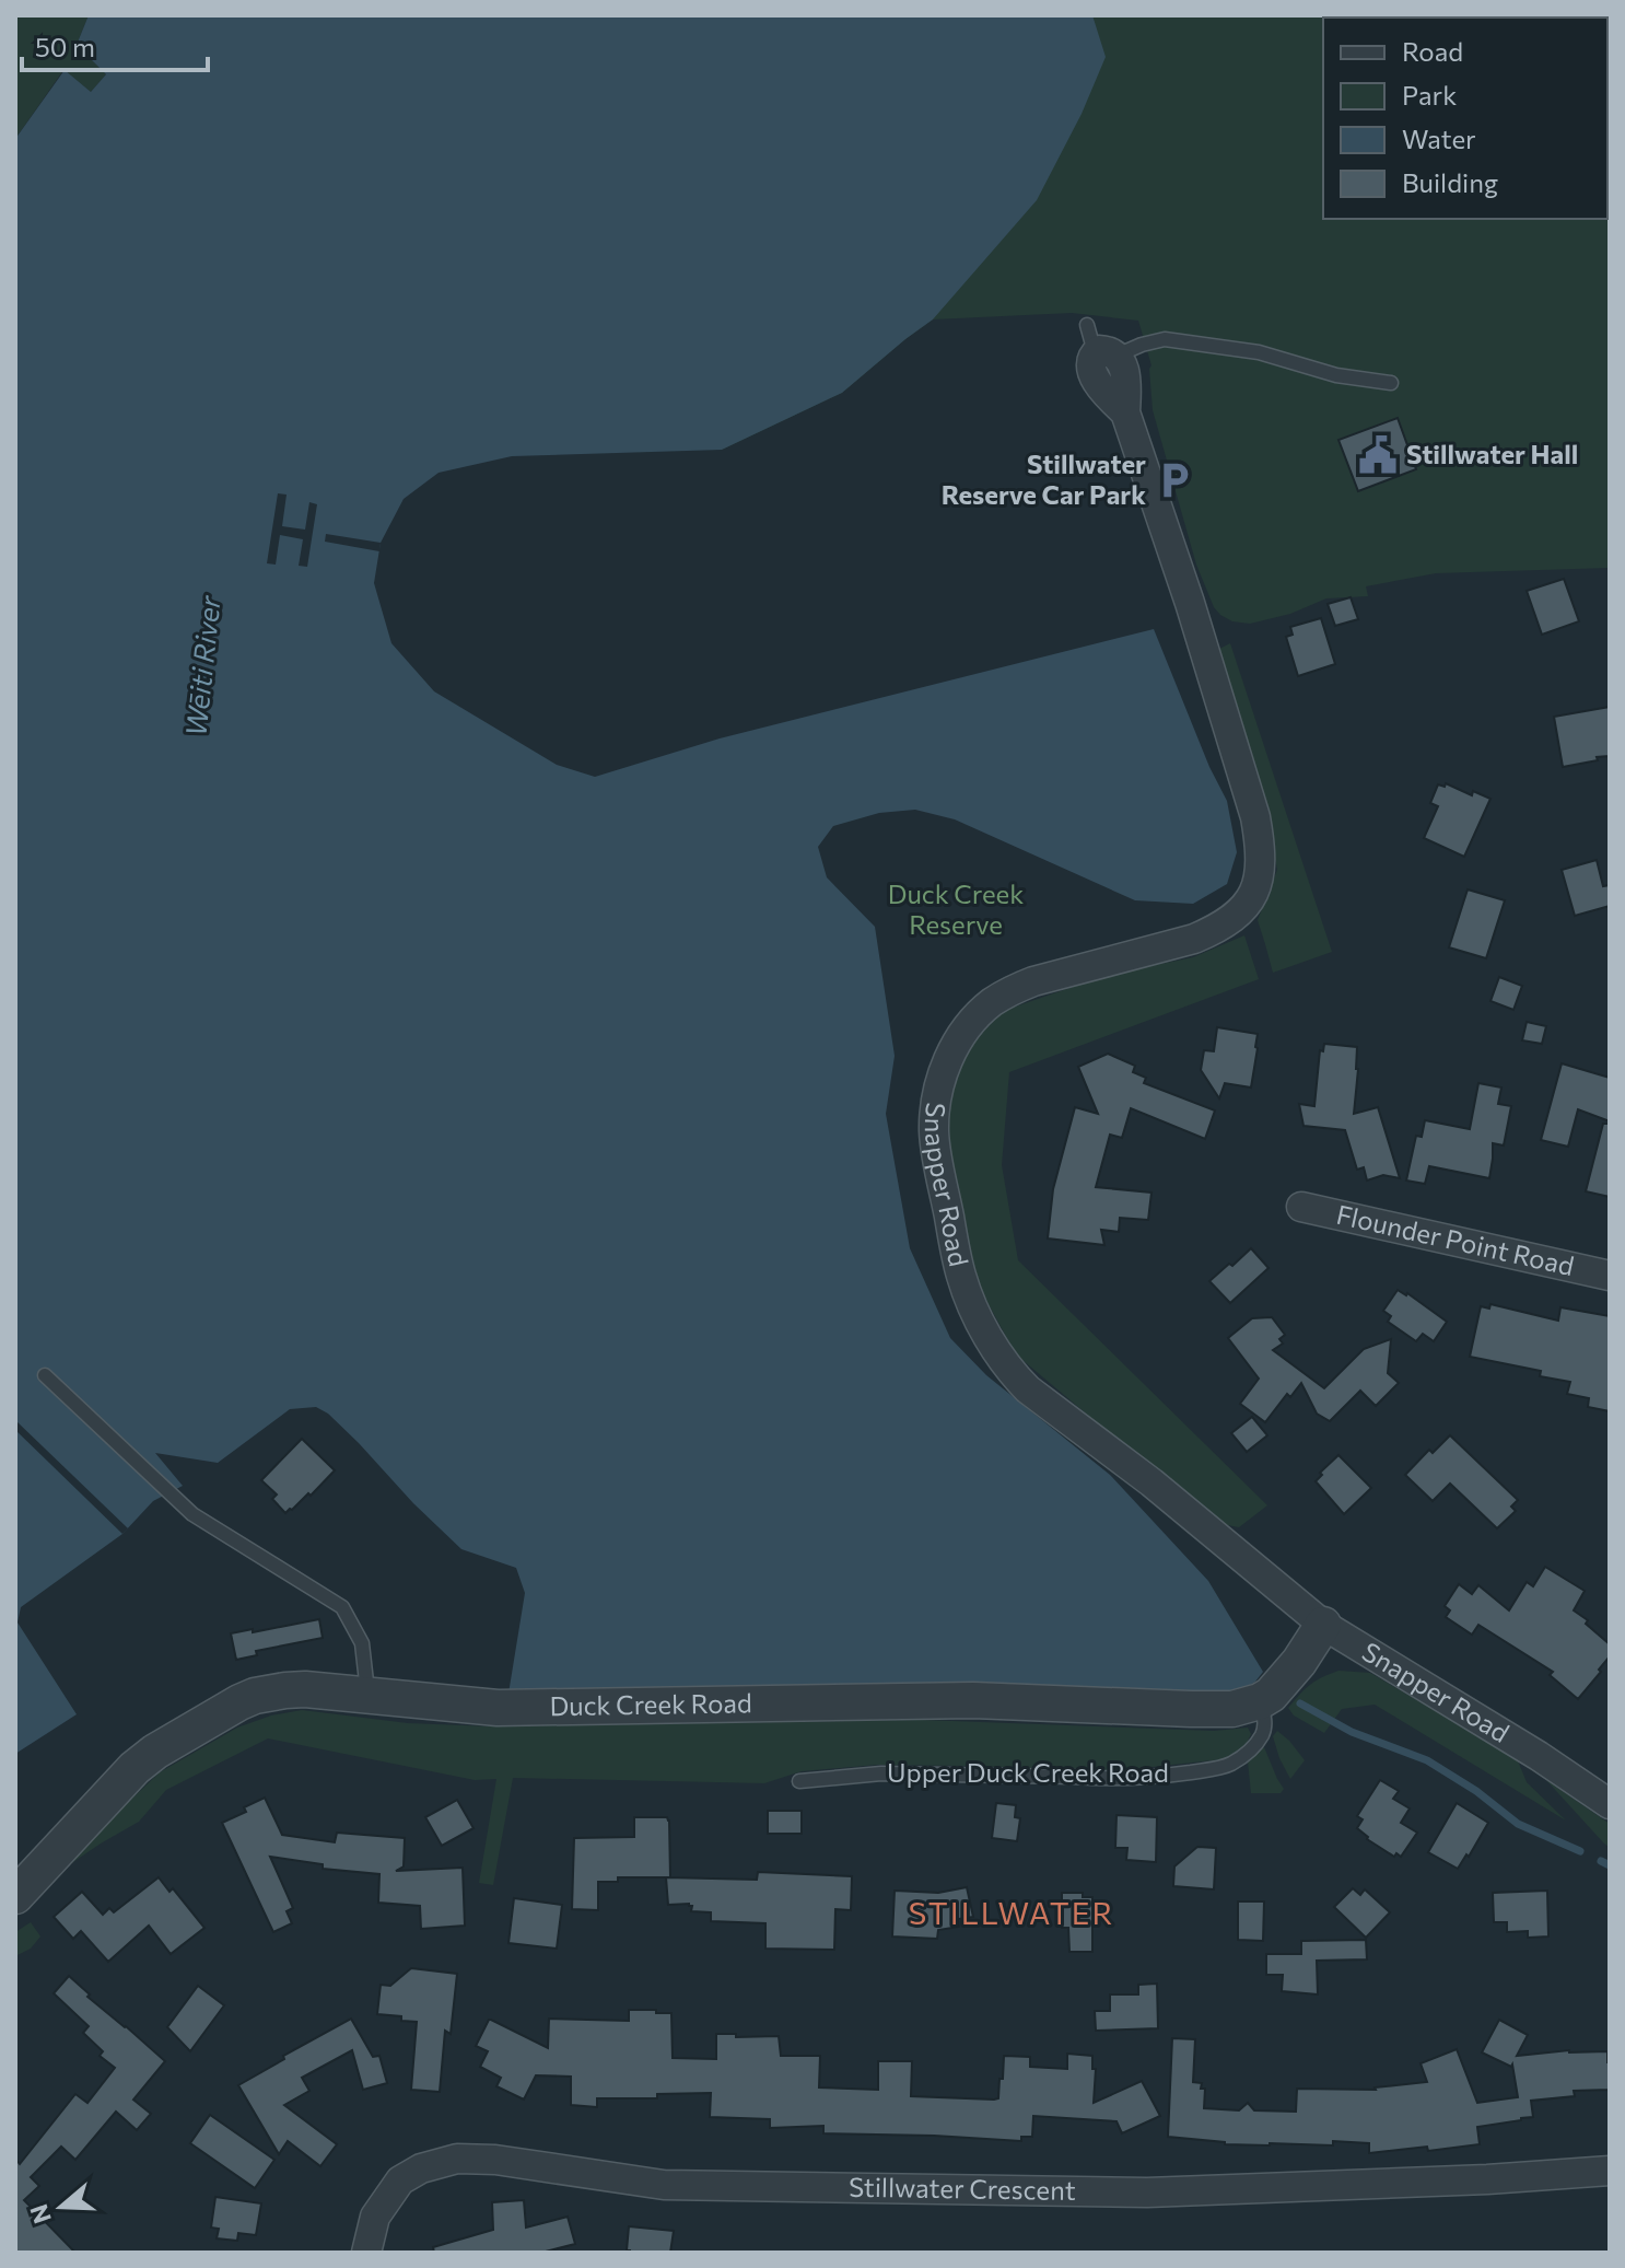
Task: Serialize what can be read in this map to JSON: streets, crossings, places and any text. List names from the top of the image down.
{
  "streets": {
    "street": [
      "Snapper Road",
      "Flounder Point Road",
      "Duck Creek Road",
      "Stillwater Crescent"
    ],
    "lane": ["Upper Duck Creek Road"]
  },
  "crossings": [
    ["Duck Creek Road", "Upper Duck Creek Road"]
  ],
  "districts": ["STILLWATER"],
  "water": ["Wēiti River"],
  "parks": ["Duck Creek Reserve"],
  "places": {
    "public building": ["Stillwater Hall"],
    "parking": ["Stillwater Reserve Car Park"]
  },
  "legend": [
    "Road",
    "Park",
    "Water",
    "Building"
  ],
  "scale_bar": "50 m",
  "north": "left"
}
